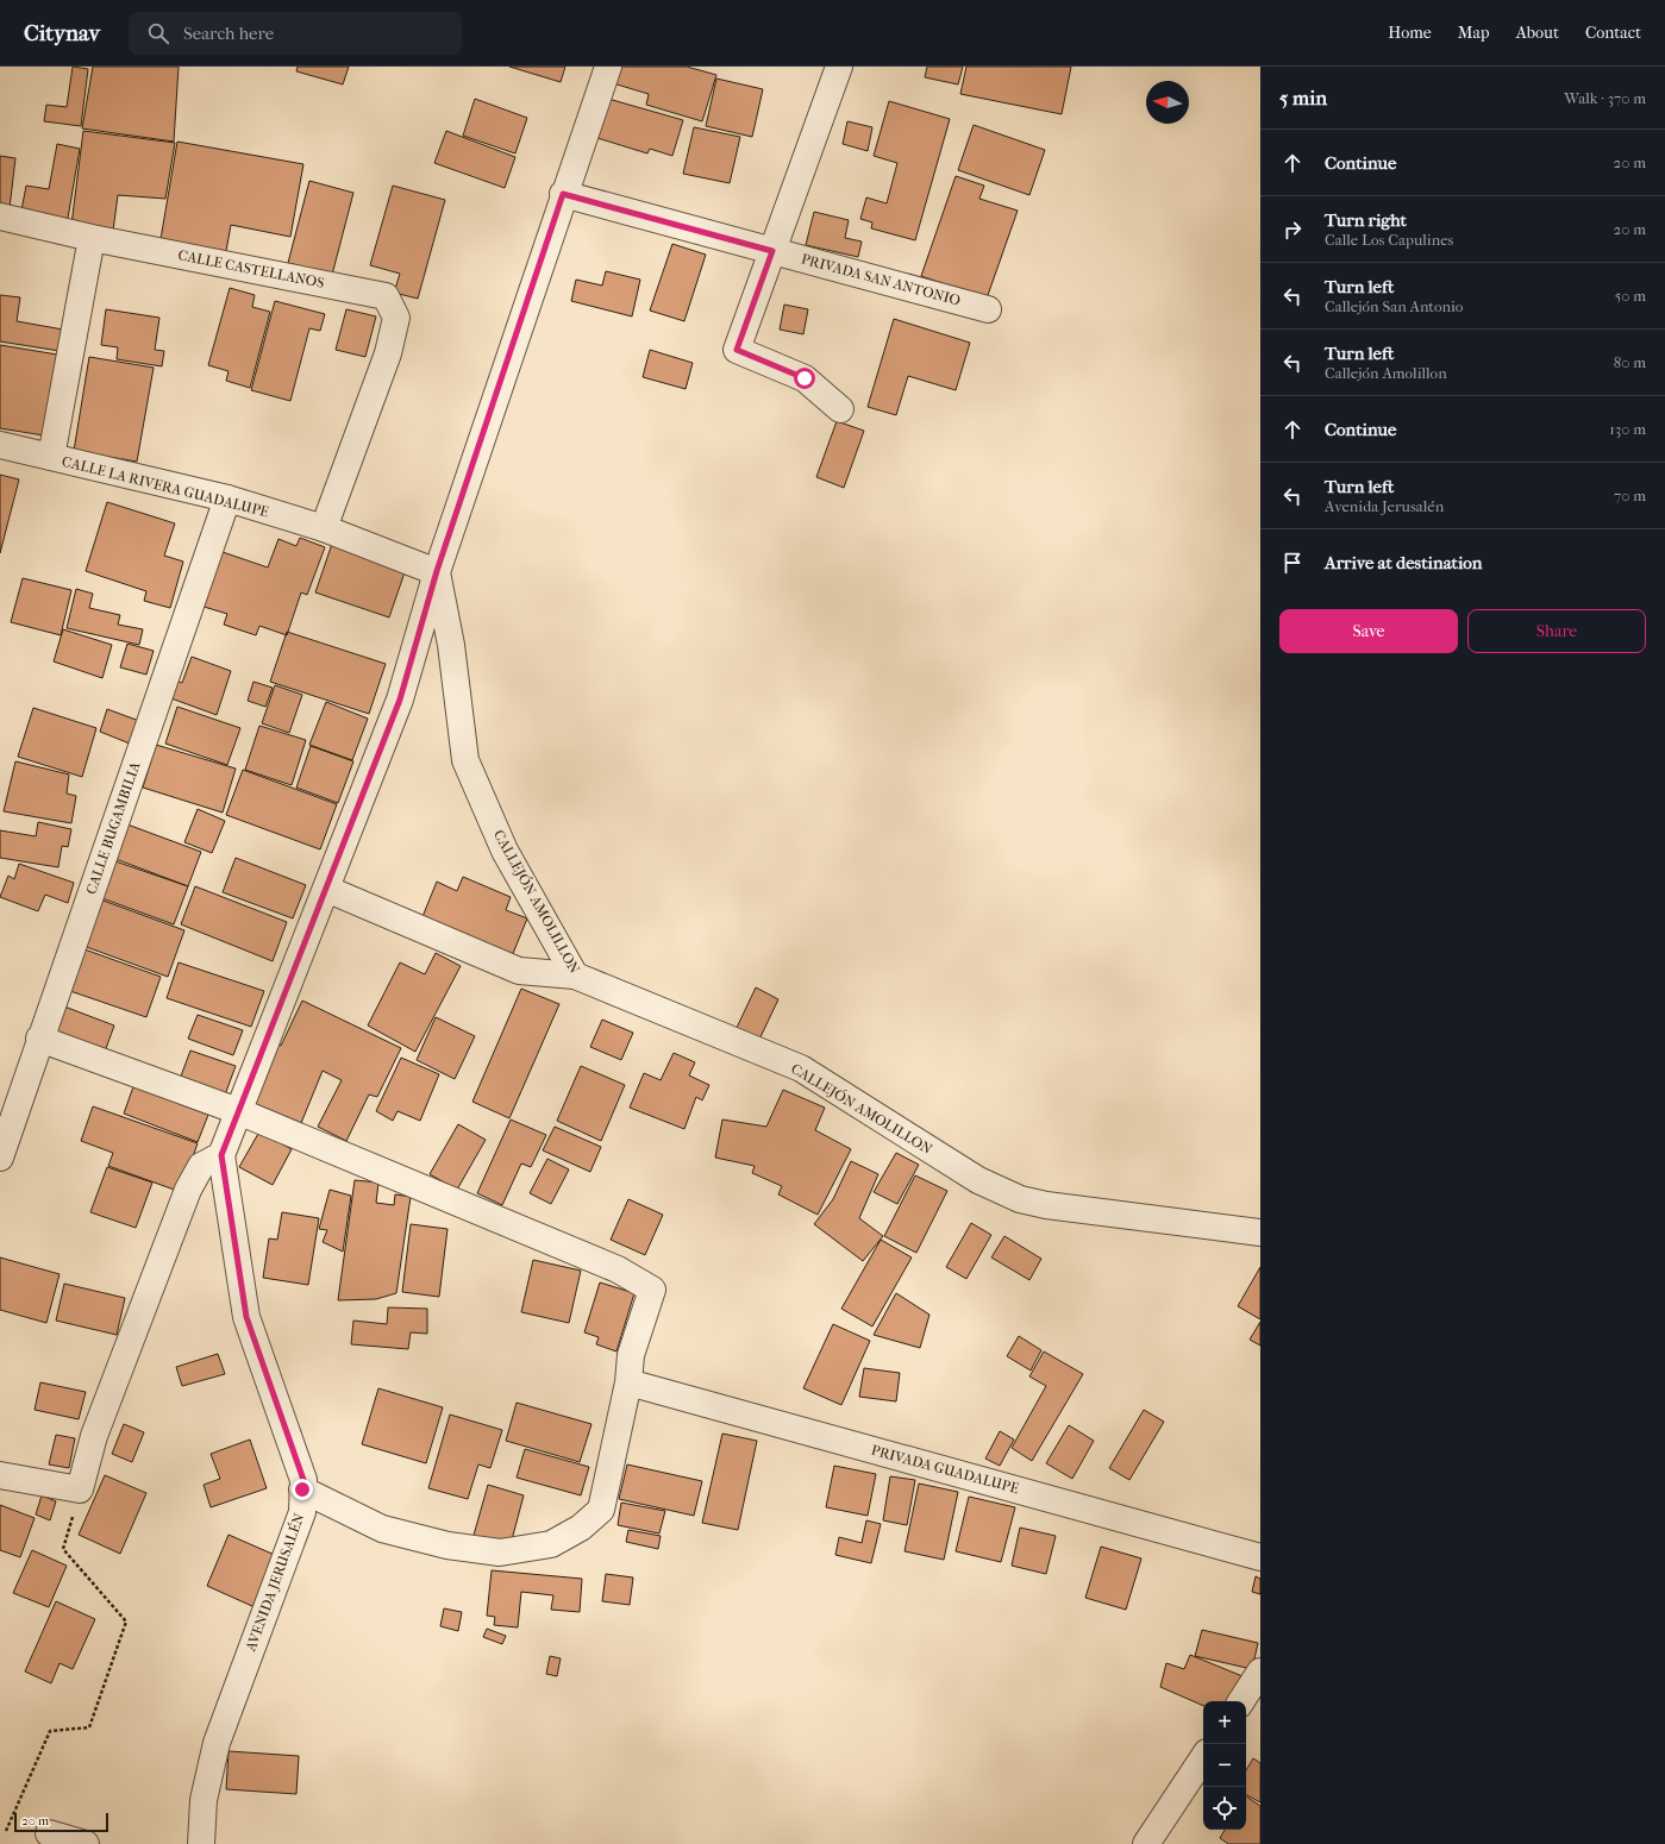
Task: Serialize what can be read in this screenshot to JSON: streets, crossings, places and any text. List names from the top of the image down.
{
  "streets": {
    "street": [
      "CALLE CASTELLANOS",
      "PRIVADA SAN ANTONIO",
      "CALLE LA RIVERA GUADALUPE",
      "CALLE BUGAMBILIA",
      "CALLEJÓN AMOLILLON",
      "PRIVADA GUADALUPE",
      "AVENIDA JERUSALÉN"
    ]
  },
  "crossings": [
    ["CALLE CASTELLANOS", "CALLE LA RIVERA GUADALUPE"],
    ["PRIVADA SAN ANTONIO", "CALLEJÓN AMOLILLON"],
    ["CALLE LA RIVERA GUADALUPE", "CALLE BUGAMBILIA"],
    ["CALLE LA RIVERA GUADALUPE", "CALLEJÓN AMOLILLON"]
  ],
  "scale_bar": "20 m",
  "north": "left",
  "page": {
    "header": "Citynav",
    "search": "Search here",
    "nav": [
      "Home",
      "Map",
      "About",
      "Contact"
    ],
    "heading": ["5 min", "Walk · 370 m"],
    "list": [
      ["Continue", "20 m"],
      ["Turn right", "Calle Los Capulines", "20 m"],
      ["Turn left", "Callejón San Antonio", "50 m"],
      ["Turn left", "Callejón Amolillon", "80 m"],
      ["Continue", "130 m"],
      ["Turn left", "Avenida Jerusalén", "70 m"],
      "Arrive at destination"
    ],
    "buttons": ["Save", "Share"],
    "map_buttons": ["+", "−"],
    "scale": "20 m"
  }
}
